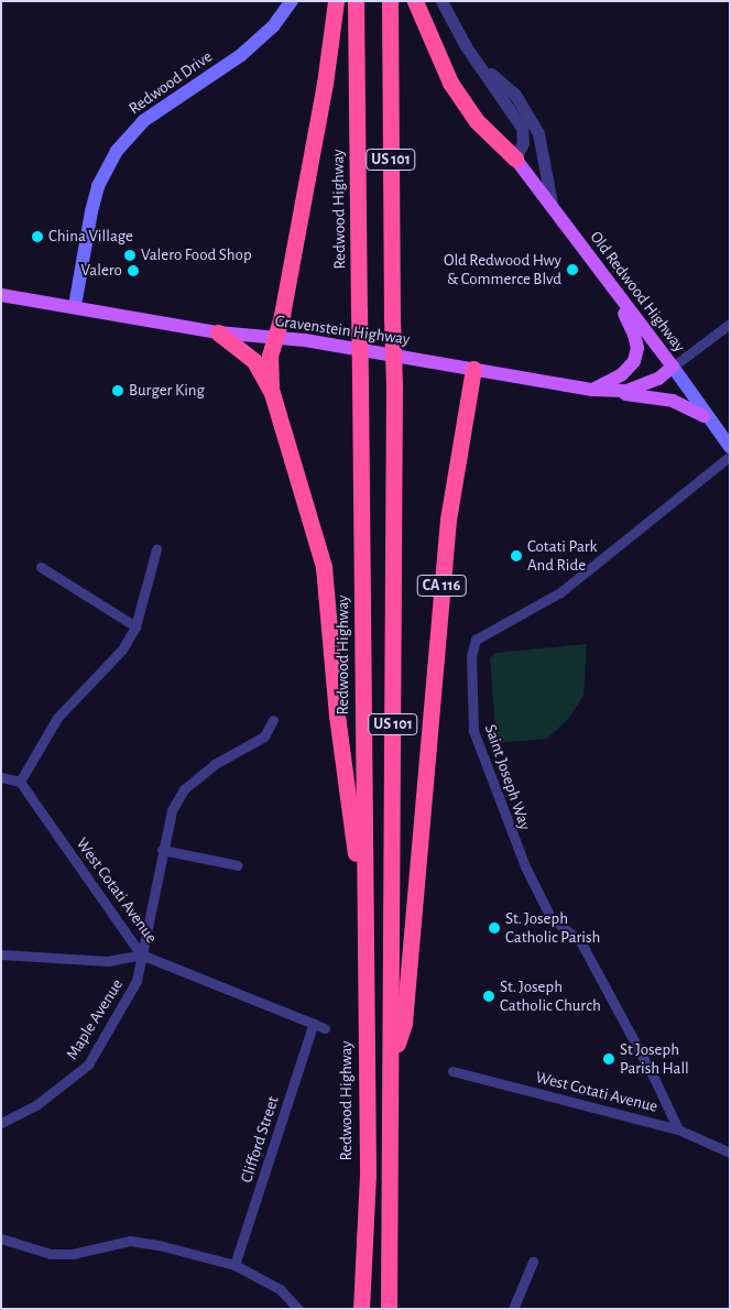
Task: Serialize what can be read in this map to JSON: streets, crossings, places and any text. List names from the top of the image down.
{
  "streets": {
    "highway": ["US 101", "Redwood Highway", "CA 116"],
    "main road": ["Redwood Drive", "Old Redwood Highway", "Gravenstein Highway"],
    "street": [
      "Saint Joseph Way",
      "West Cotati Avenue",
      "Maple Avenue",
      "Clifford Street"
    ]
  },
  "crossings": [
    ["Redwood Drive", "Gravenstein Highway"],
    ["US 101", "CA 116"],
    ["Old Redwood Highway", "Gravenstein Highway"],
    ["Gravenstein Highway", "CA 116"],
    ["Saint Joseph Way", "West Cotati Avenue"],
    ["West Cotati Avenue", "Maple Avenue"],
    ["West Cotati Avenue", "Clifford Street"]
  ],
  "places": [
    "China Village",
    "Valero Food Shop",
    "Old Redwood Hwy & Commerce Blvd",
    "Valero",
    "Burger King",
    "Cotati Park And Ride",
    "St. Joseph Catholic Parish",
    "St. Joseph Catholic Church",
    "St Joseph Parish Hall"
  ]
}
